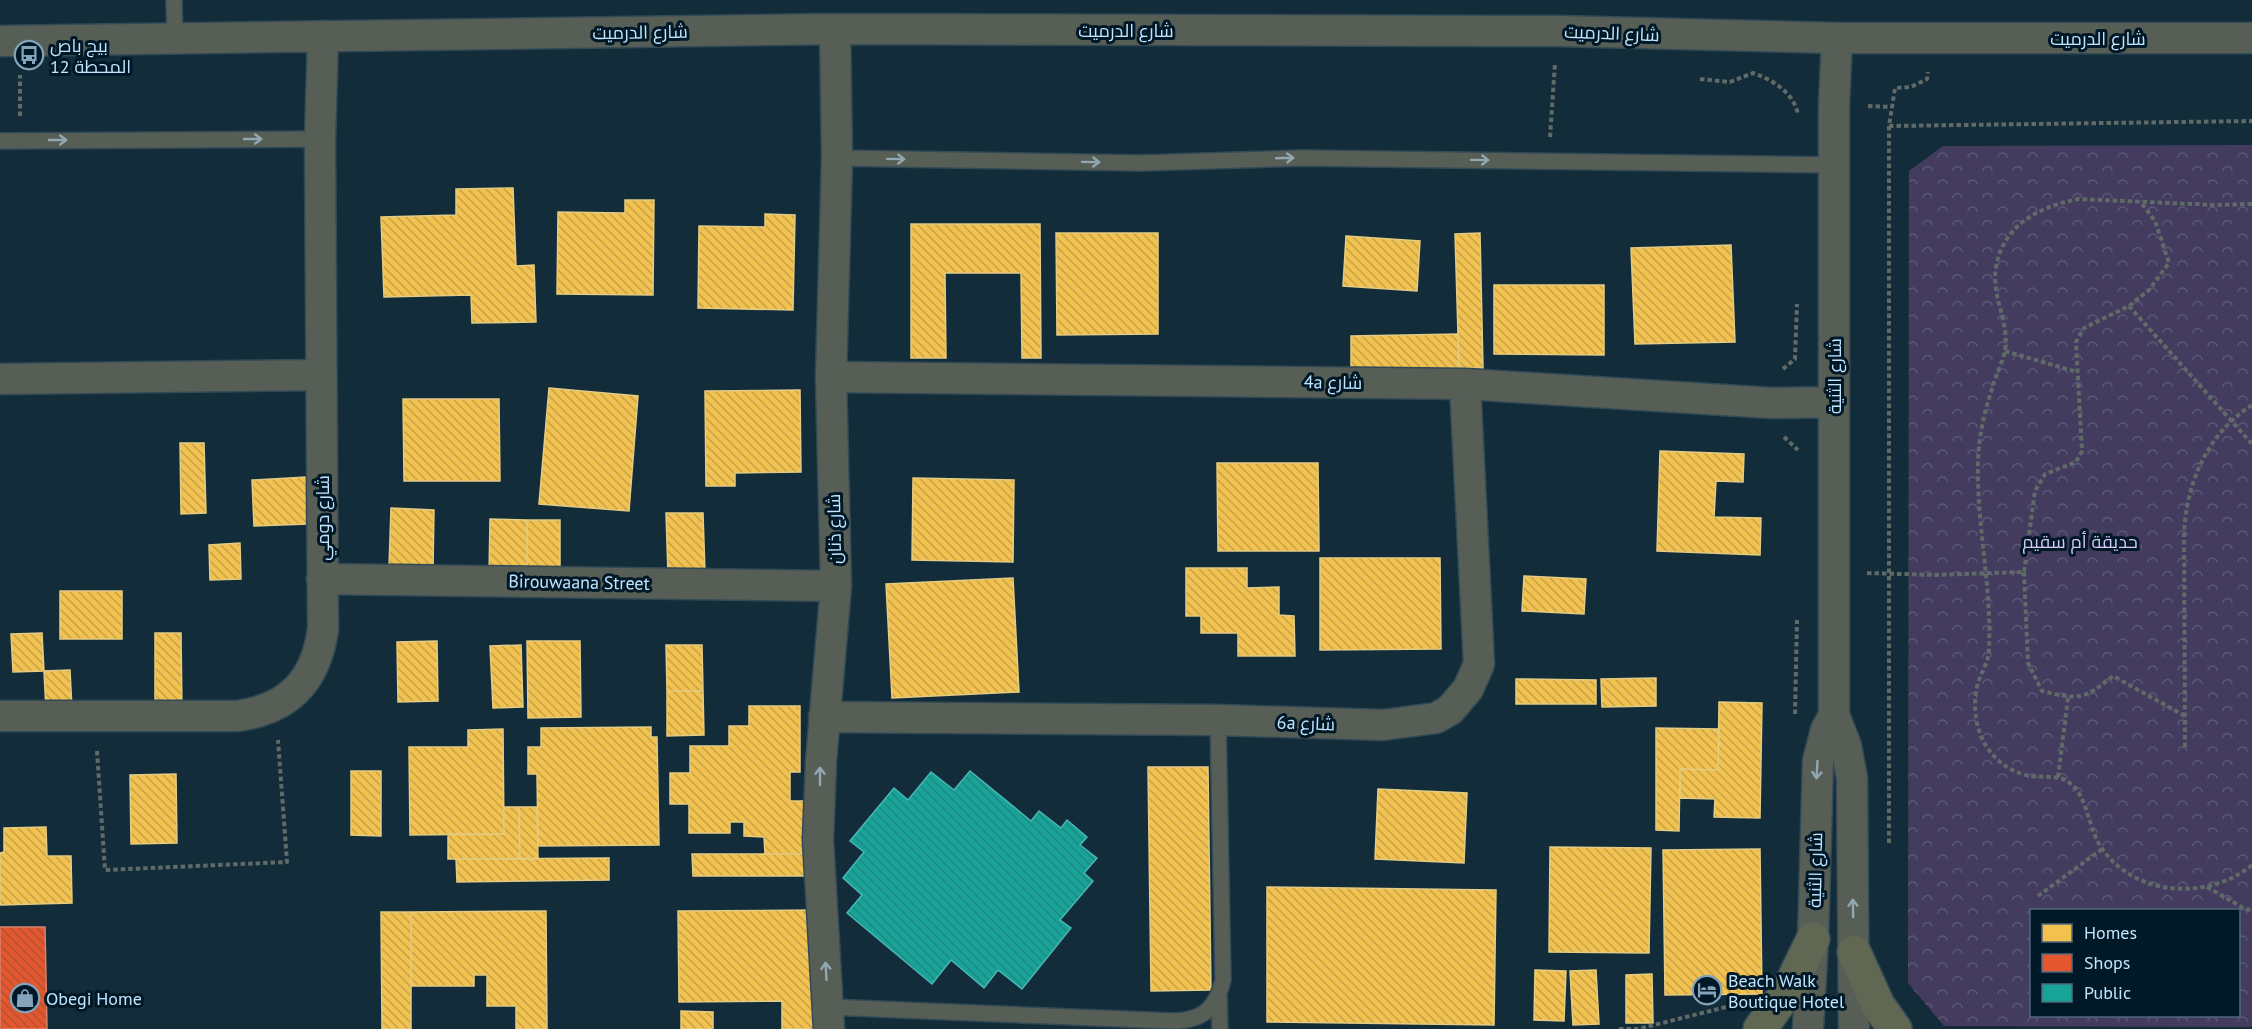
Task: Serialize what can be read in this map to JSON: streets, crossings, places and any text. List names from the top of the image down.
{
  "streets": {
    "street": [
      "شارع الدرميت",
      "شارع الثنية",
      "4a شارع",
      "شارع دومي",
      "شارع ذنان",
      "Birouwaana Street",
      "6a شارع"
    ]
  },
  "crossings": [
    ["شارع الدرميت", "شارع الثنية"],
    ["شارع الدرميت", "شارع دومي"],
    ["شارع الدرميت", "شارع ذنان"],
    ["شارع الثنية", "4a شارع"],
    ["4a شارع", "شارع ذنان"],
    ["4a شارع", "6a شارع"],
    ["شارع دومي", "Birouwaana Street"],
    ["شارع ذنان", "Birouwaana Street"],
    ["شارع ذنان", "6a شارع"]
  ],
  "parks": ["حديقة أم سقيم"],
  "places": {
    "bus stop": ["بيج باص المحطة 12"],
    "hotel": ["Beach Walk Boutique Hotel"],
    "shop": ["Obegi Home"]
  },
  "legend": ["Homes", "Shops", "Public"]
}
